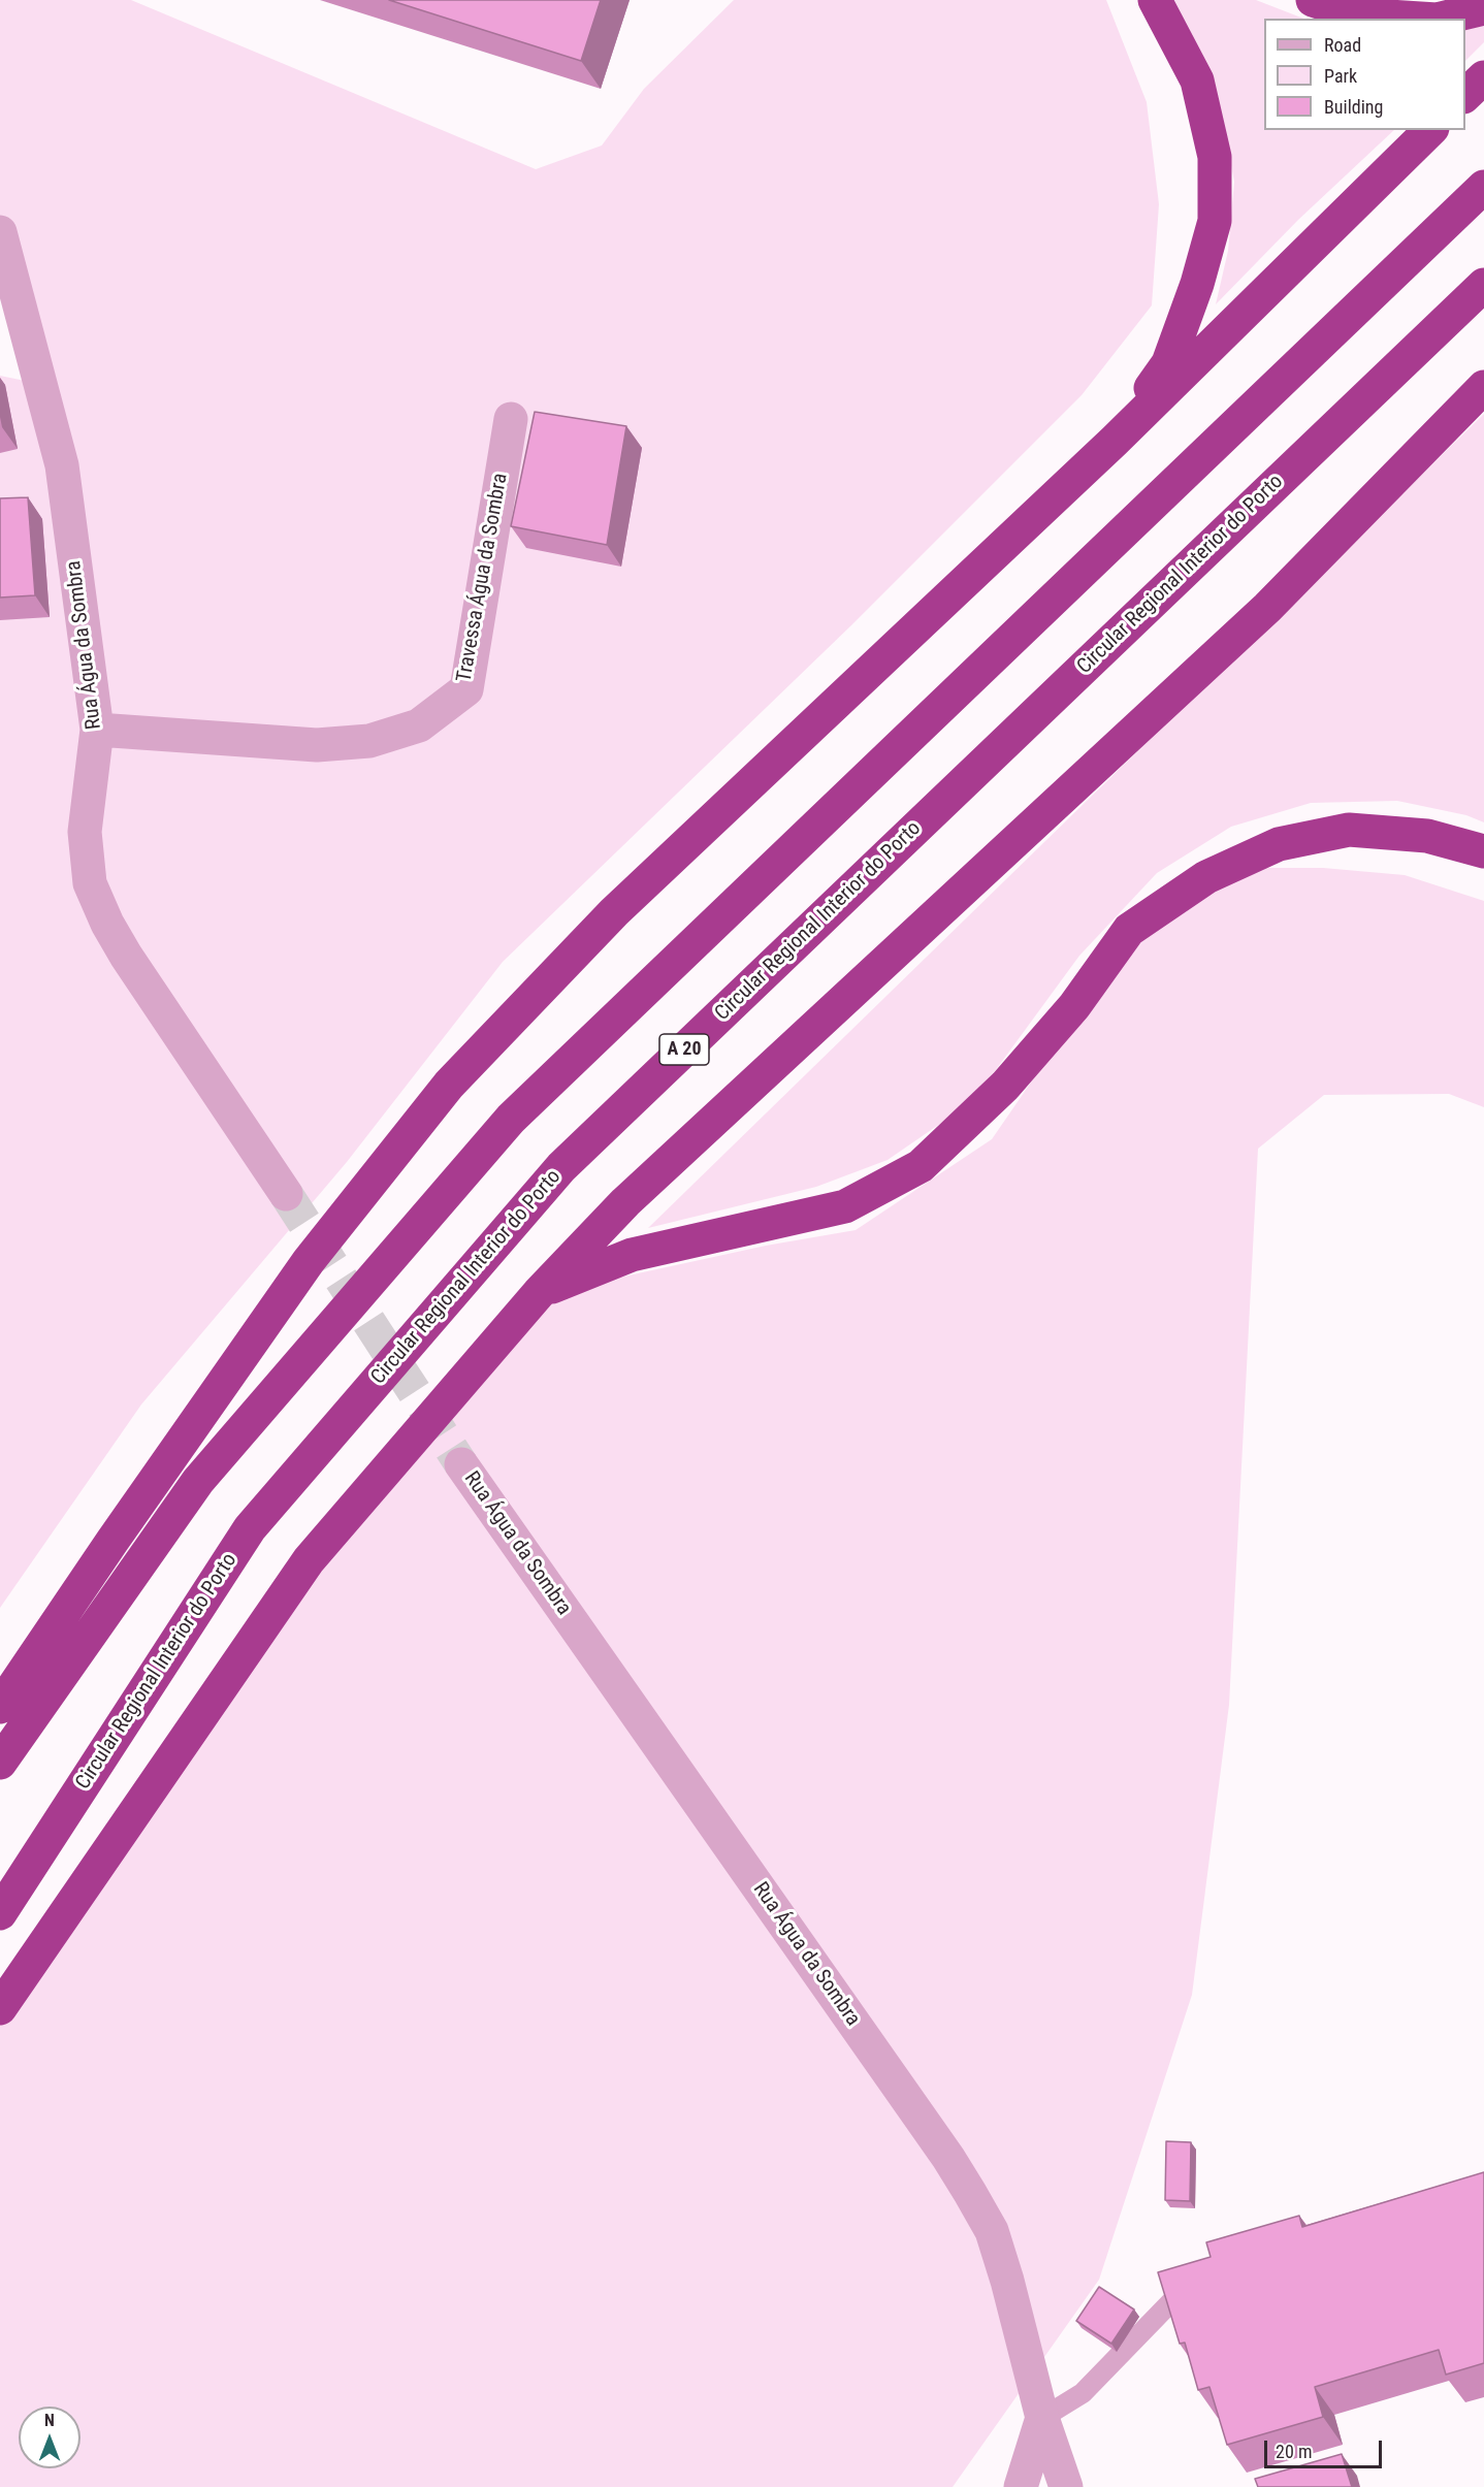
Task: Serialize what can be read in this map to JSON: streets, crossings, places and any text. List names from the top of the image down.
{
  "streets": {
    "highway": ["Circular Regional Interior do Porto", "A 20"],
    "street": ["Travessa Água da Sombra", "Rua Água da Sombra"]
  },
  "crossings": [
    ["Travessa Água da Sombra", "Rua Água da Sombra"]
  ],
  "legend": ["Road", "Park", "Building"],
  "scale_bar": "20 m",
  "north": "top"
}
